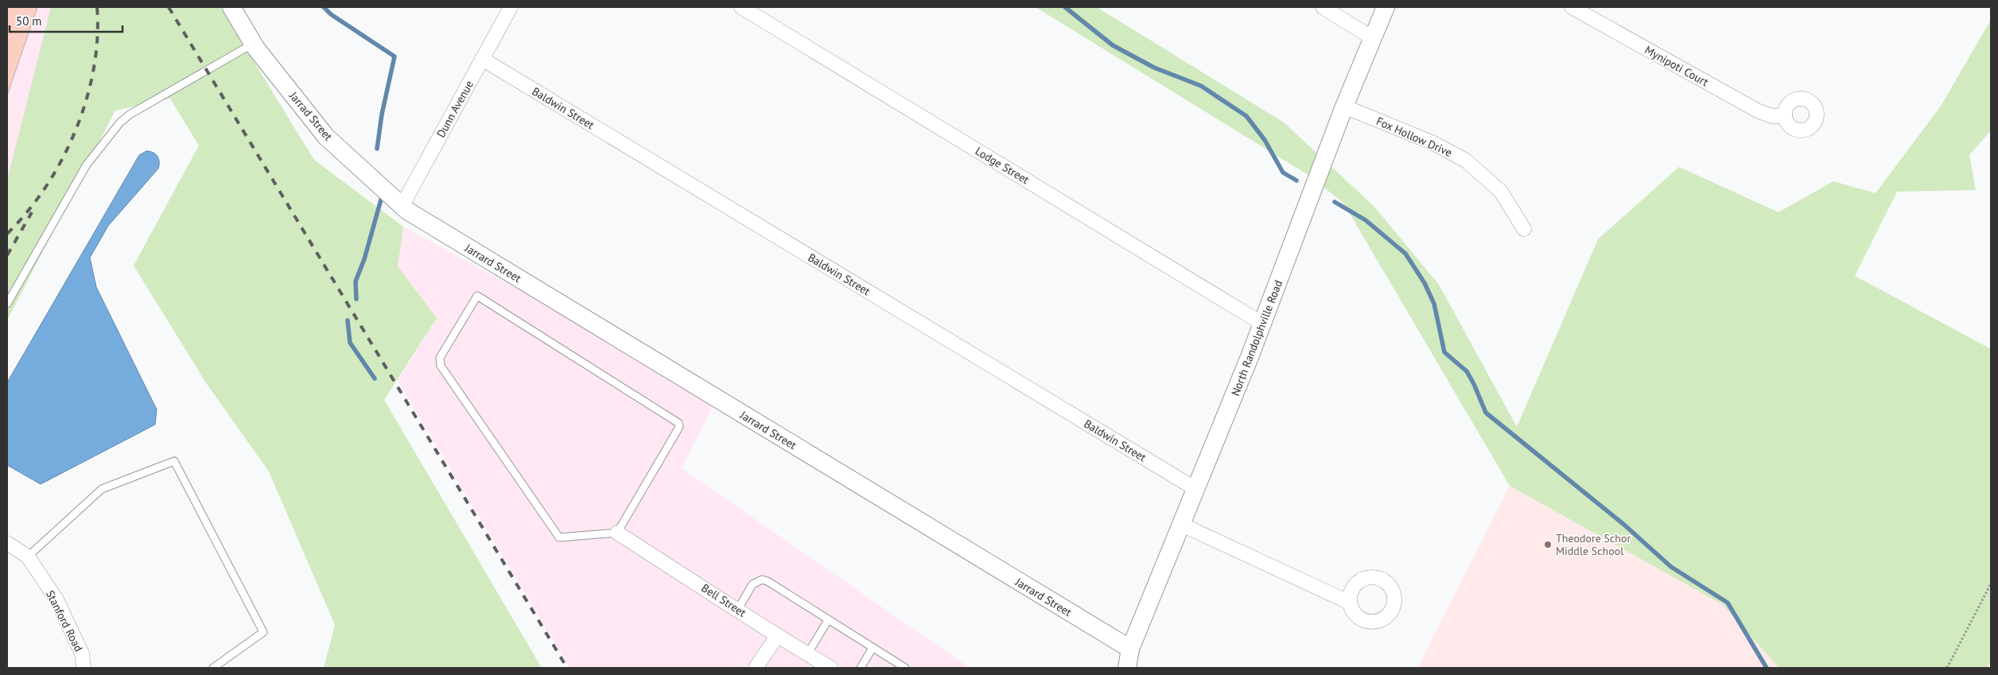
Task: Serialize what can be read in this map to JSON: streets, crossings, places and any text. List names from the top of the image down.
{
  "streets": {
    "street": [
      "Mynipoti Court",
      "Baldwin Street",
      "Dunn Avenue",
      "Jarrad Street",
      "Fox Hollow Drive",
      "Lodge Street",
      "Jarrard Street",
      "North Randolphville Road",
      "Bell Street",
      "Stanford Road"
    ]
  },
  "crossings": [
    ["Baldwin Street", "Dunn Avenue"],
    ["Baldwin Street", "North Randolphville Road"],
    ["Dunn Avenue", "Jarrad Street"],
    ["Dunn Avenue", "Jarrard Street"],
    ["Jarrad Street", "Jarrard Street"],
    ["Fox Hollow Drive", "North Randolphville Road"],
    ["Lodge Street", "North Randolphville Road"],
    ["Jarrard Street", "North Randolphville Road"]
  ],
  "places": ["Theodore Schor Middle School"],
  "scale_bar": "50 m"
}
